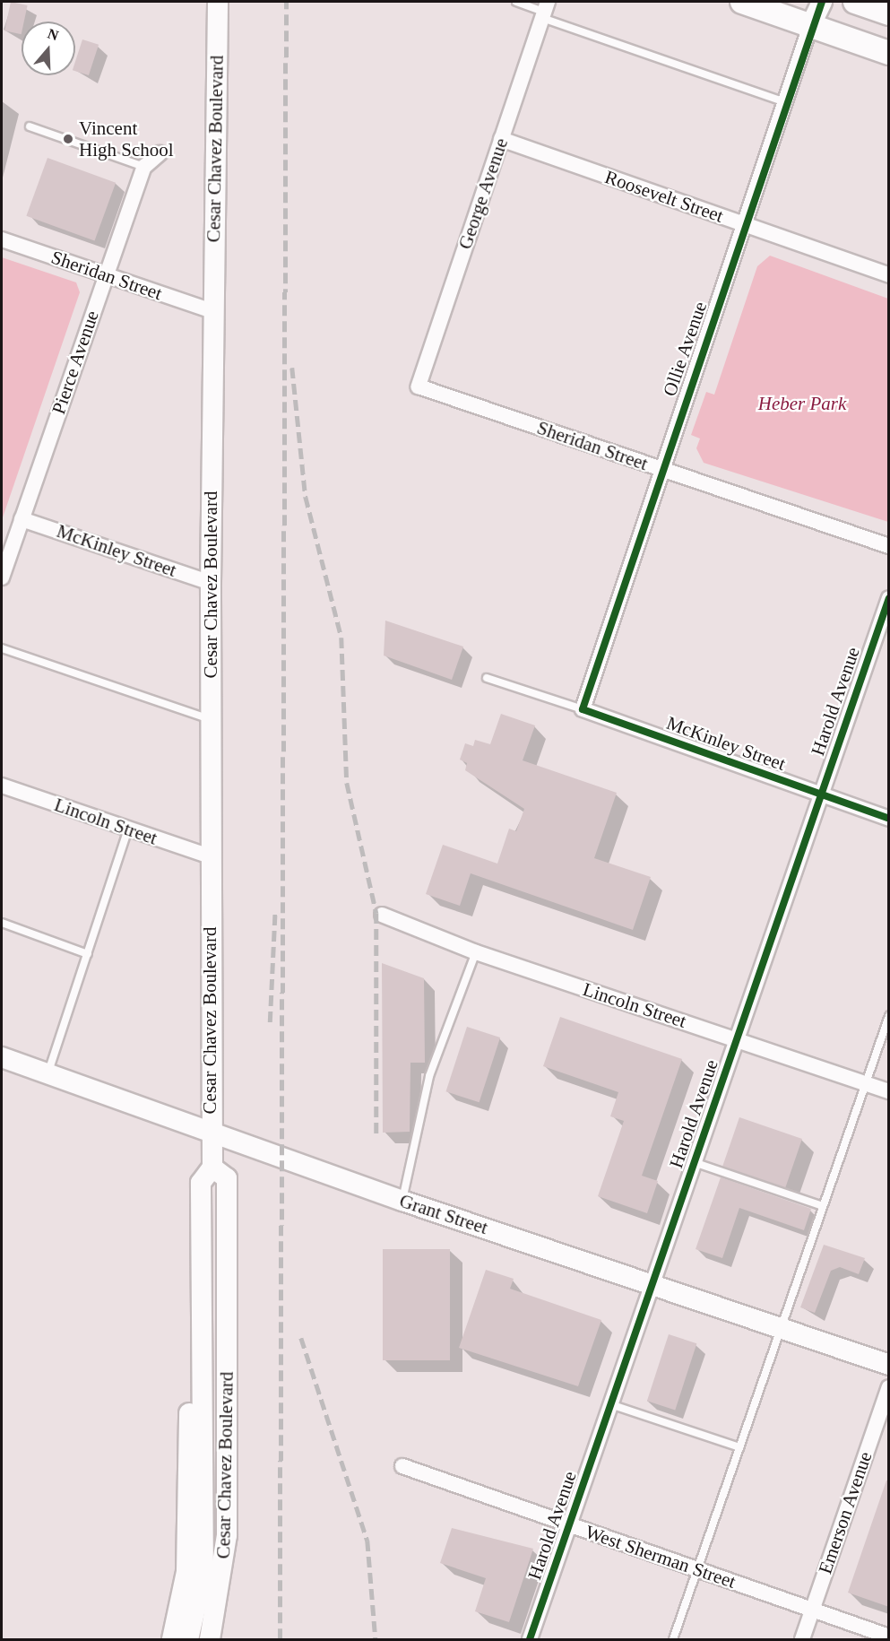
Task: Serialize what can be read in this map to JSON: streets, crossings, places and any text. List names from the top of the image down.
{
  "streets": {
    "main road": ["Cesar Chavez Boulevard", "Ollie Avenue", "Grant Street"],
    "street": [
      "George Avenue",
      "Roosevelt Street",
      "Sheridan Street",
      "Pierce Avenue",
      "McKinley Street",
      "Harold Avenue",
      "Lincoln Street",
      "Emerson Avenue",
      "West Sherman Street"
    ]
  },
  "crossings": [
    ["Cesar Chavez Boulevard", "Sheridan Street"],
    ["Cesar Chavez Boulevard", "McKinley Street"],
    ["Cesar Chavez Boulevard", "Lincoln Street"],
    ["Cesar Chavez Boulevard", "Grant Street"],
    ["George Avenue", "Roosevelt Street"],
    ["George Avenue", "Sheridan Street"],
    ["Roosevelt Street", "Ollie Avenue"],
    ["Sheridan Street", "Ollie Avenue"],
    ["Sheridan Street", "Pierce Avenue"],
    ["Ollie Avenue", "McKinley Street"],
    ["Pierce Avenue", "McKinley Street"],
    ["McKinley Street", "Harold Avenue"],
    ["Harold Avenue", "Lincoln Street"],
    ["Harold Avenue", "Grant Street"],
    ["Harold Avenue", "West Sherman Street"],
    ["Emerson Avenue", "West Sherman Street"]
  ],
  "parks": ["Heber Park"],
  "places": ["Vincent High School"],
  "north": "top"
}
